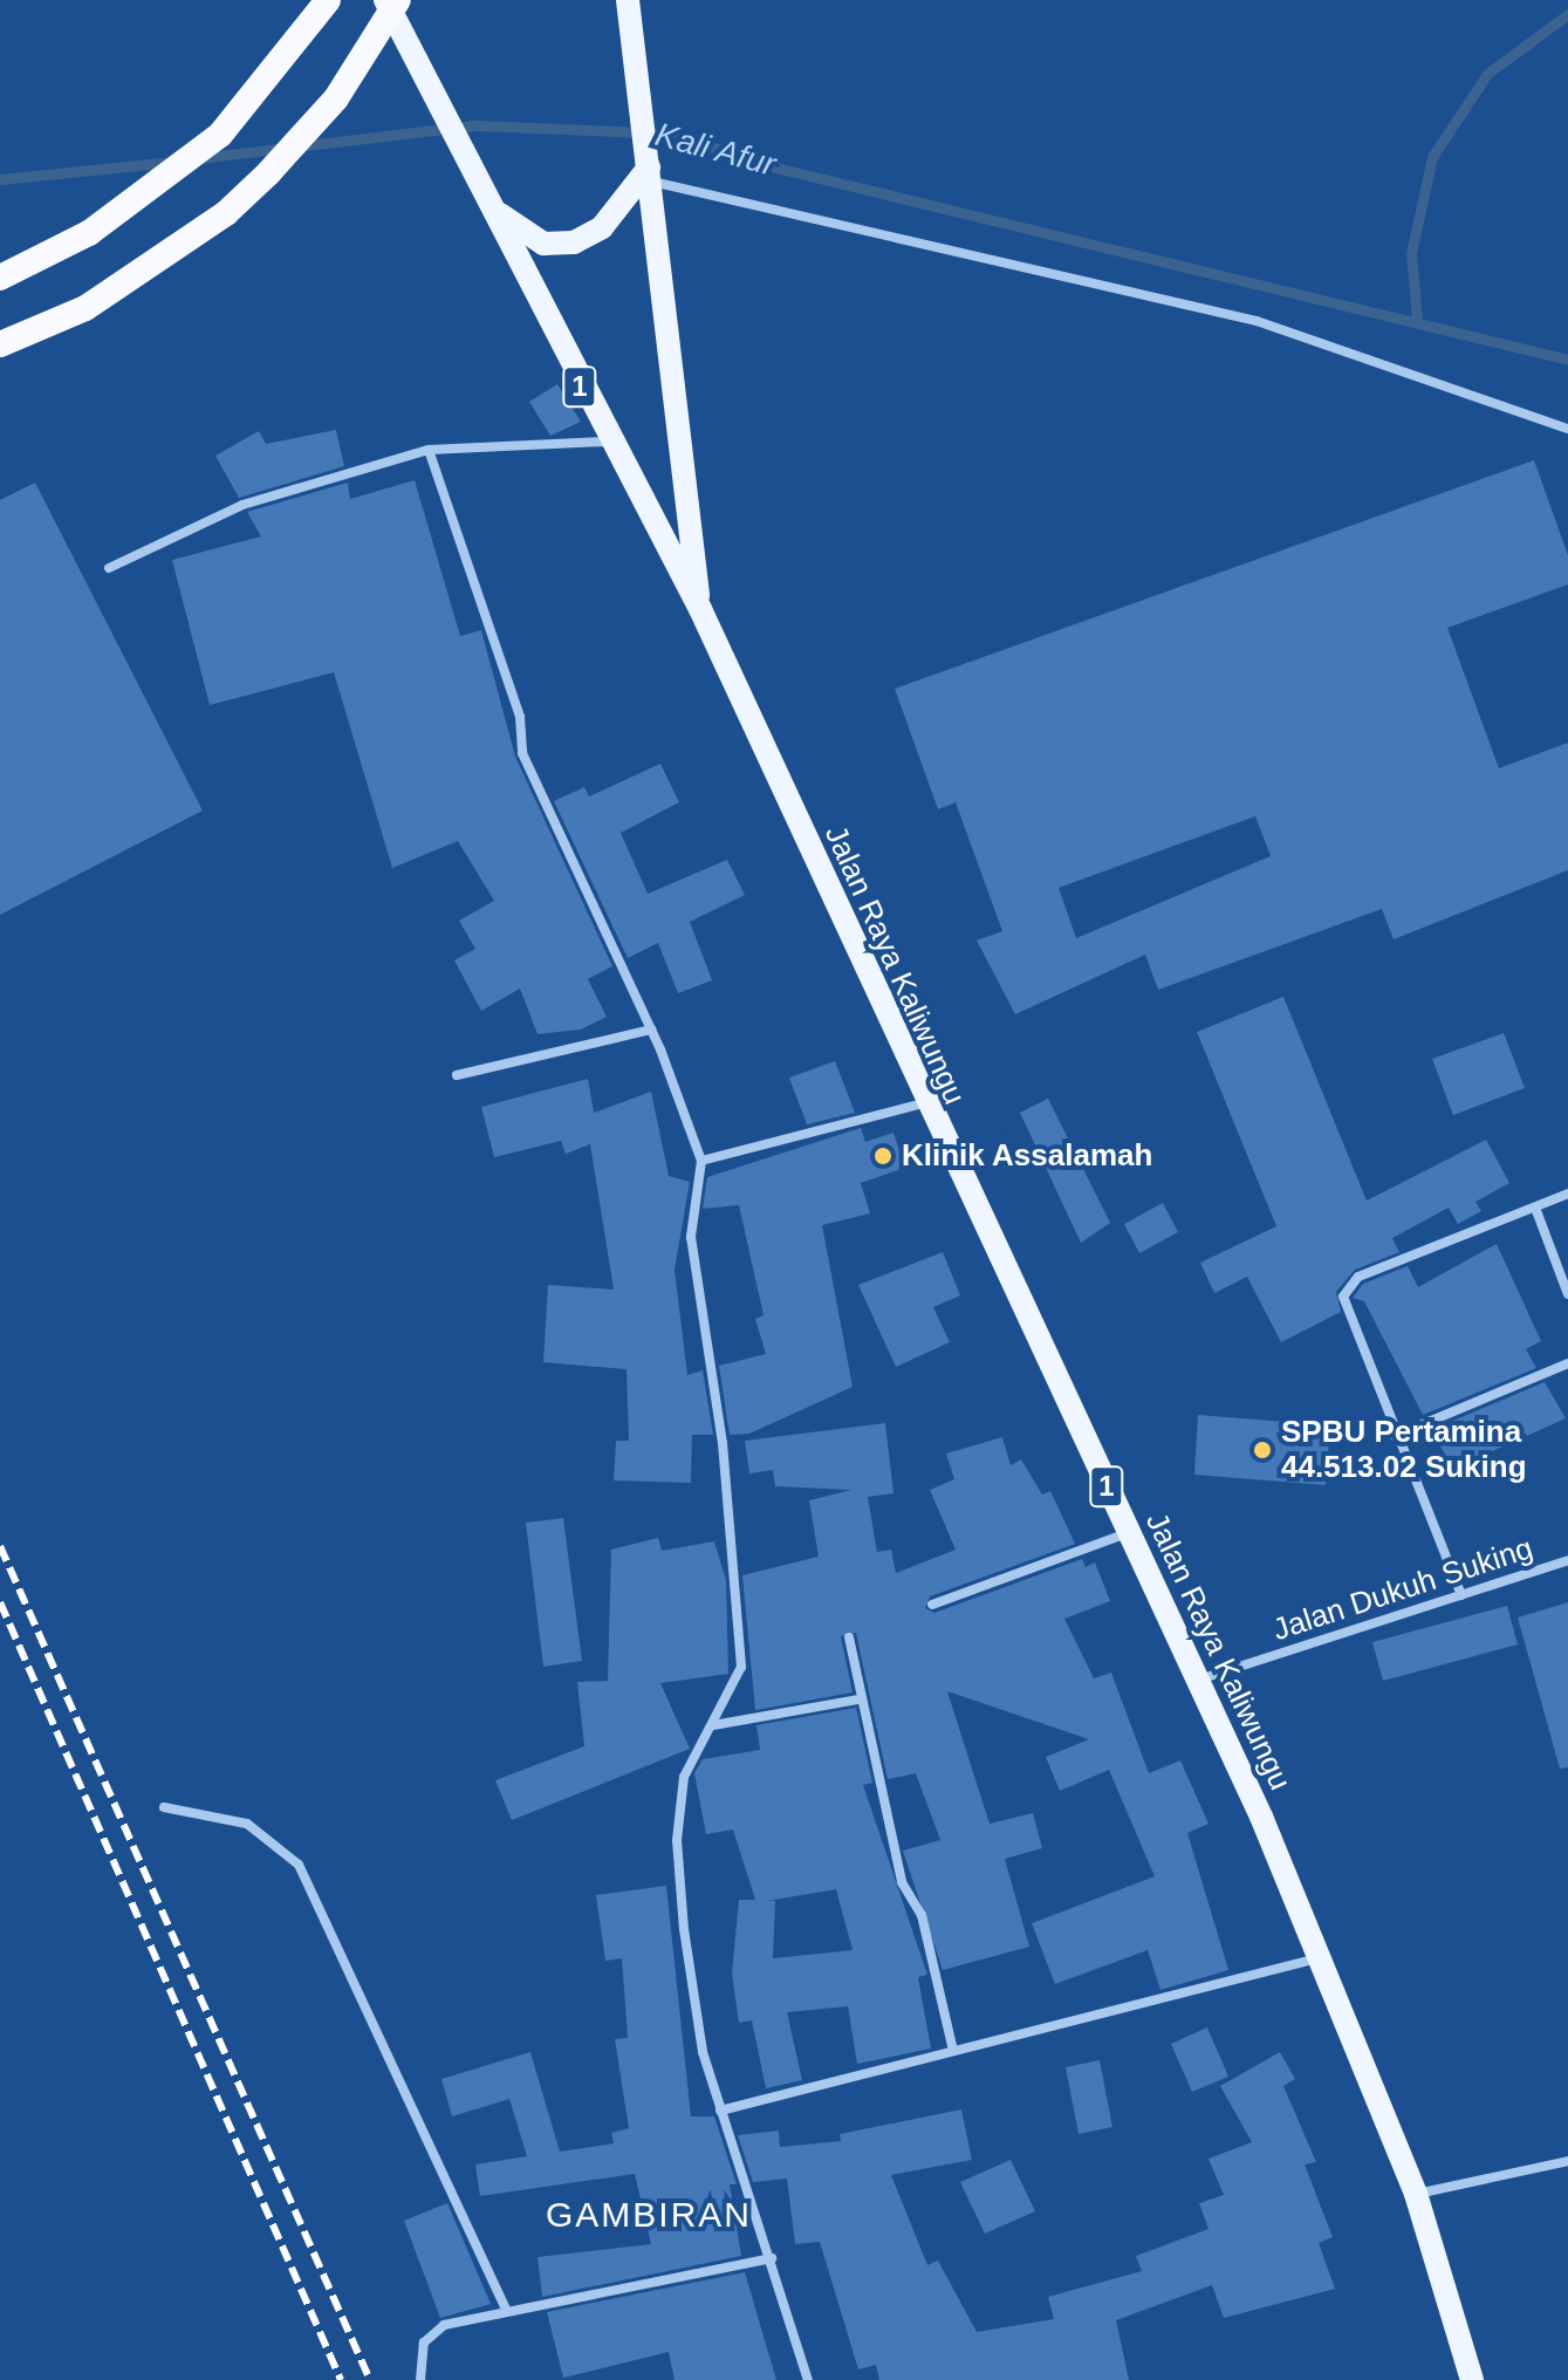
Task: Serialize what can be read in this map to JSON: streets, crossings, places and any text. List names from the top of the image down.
{
  "streets": {
    "main road": ["1", "Jalan Raya Kaliwungu"],
    "street": ["Jalan Dukuh Suking"]
  },
  "crossings": [
    ["1", "Jalan Raya Kaliwungu"],
    ["Jalan Raya Kaliwungu", "Jalan Dukuh Suking"]
  ],
  "districts": ["GAMBIRAN"],
  "water": ["Kali Afur"],
  "places": ["Klinik Assalamah", "SPBU Pertamina 44.513.02 Suking"]
}
